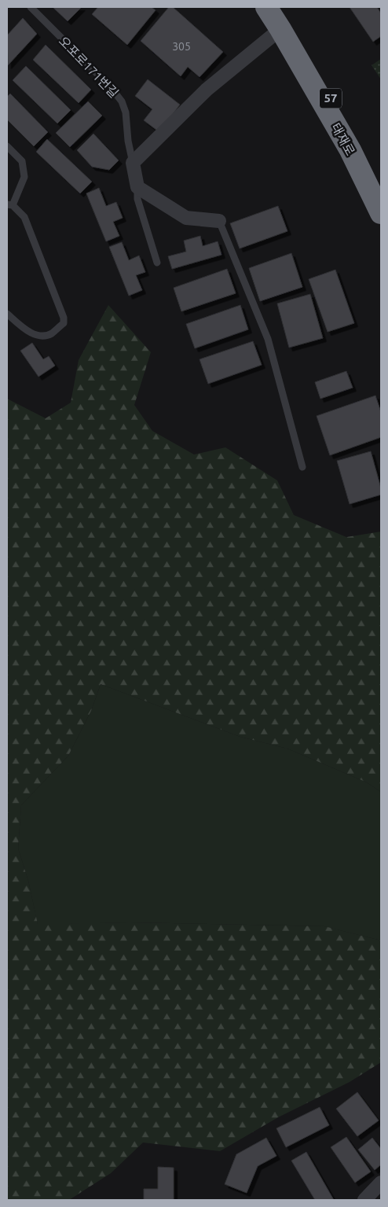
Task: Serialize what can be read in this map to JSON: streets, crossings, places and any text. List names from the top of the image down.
{
  "streets": {
    "highway": ["57", "태재로"],
    "street": ["오포로171번길"]
  },
  "house_numbers": ["305"]
}
